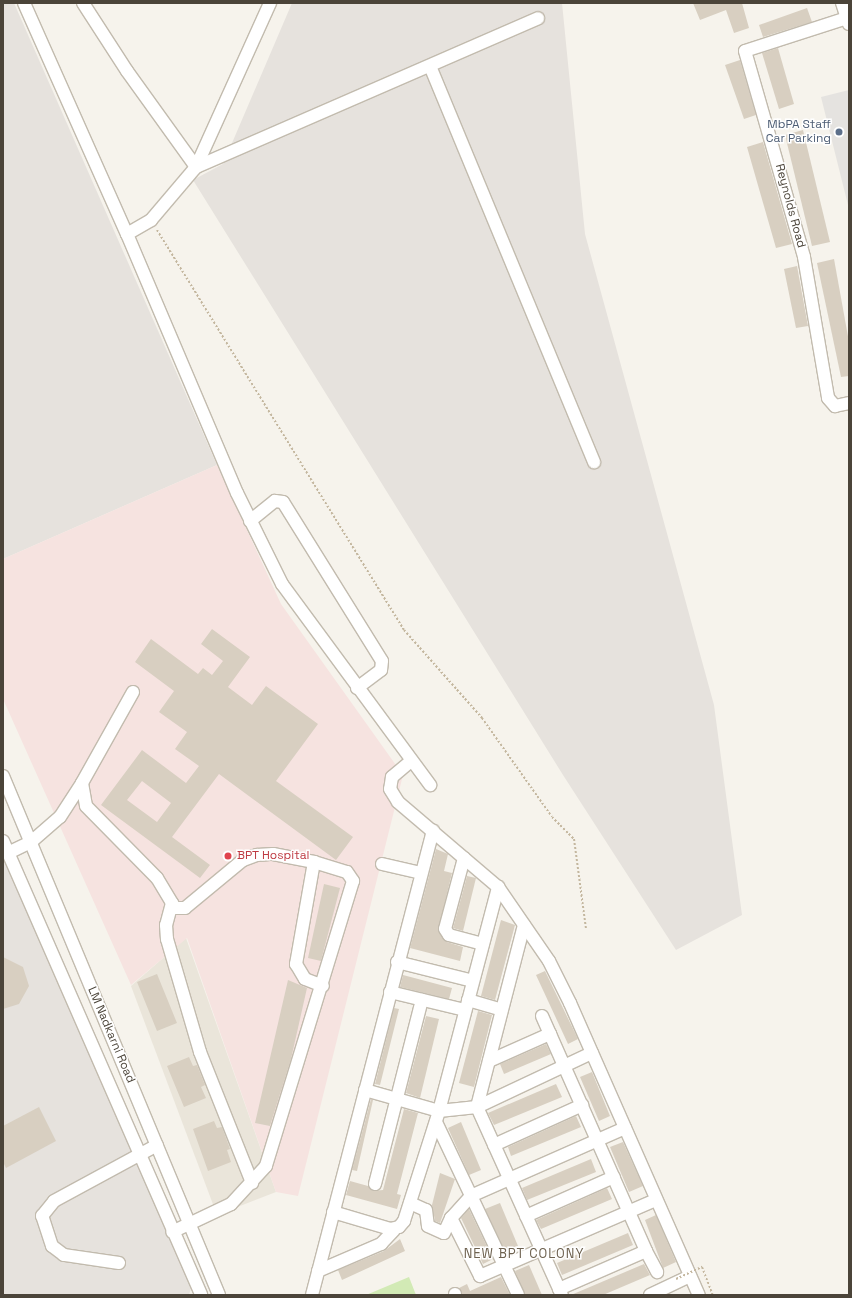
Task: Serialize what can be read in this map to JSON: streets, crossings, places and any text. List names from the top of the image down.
{
  "streets": {
    "street": ["Reynolds Road", "LM Nadkarni Road"]
  },
  "districts": ["NEW BPT COLONY"],
  "places": ["MbPA Staff Car Parking", "BPT Hospital"]
}
